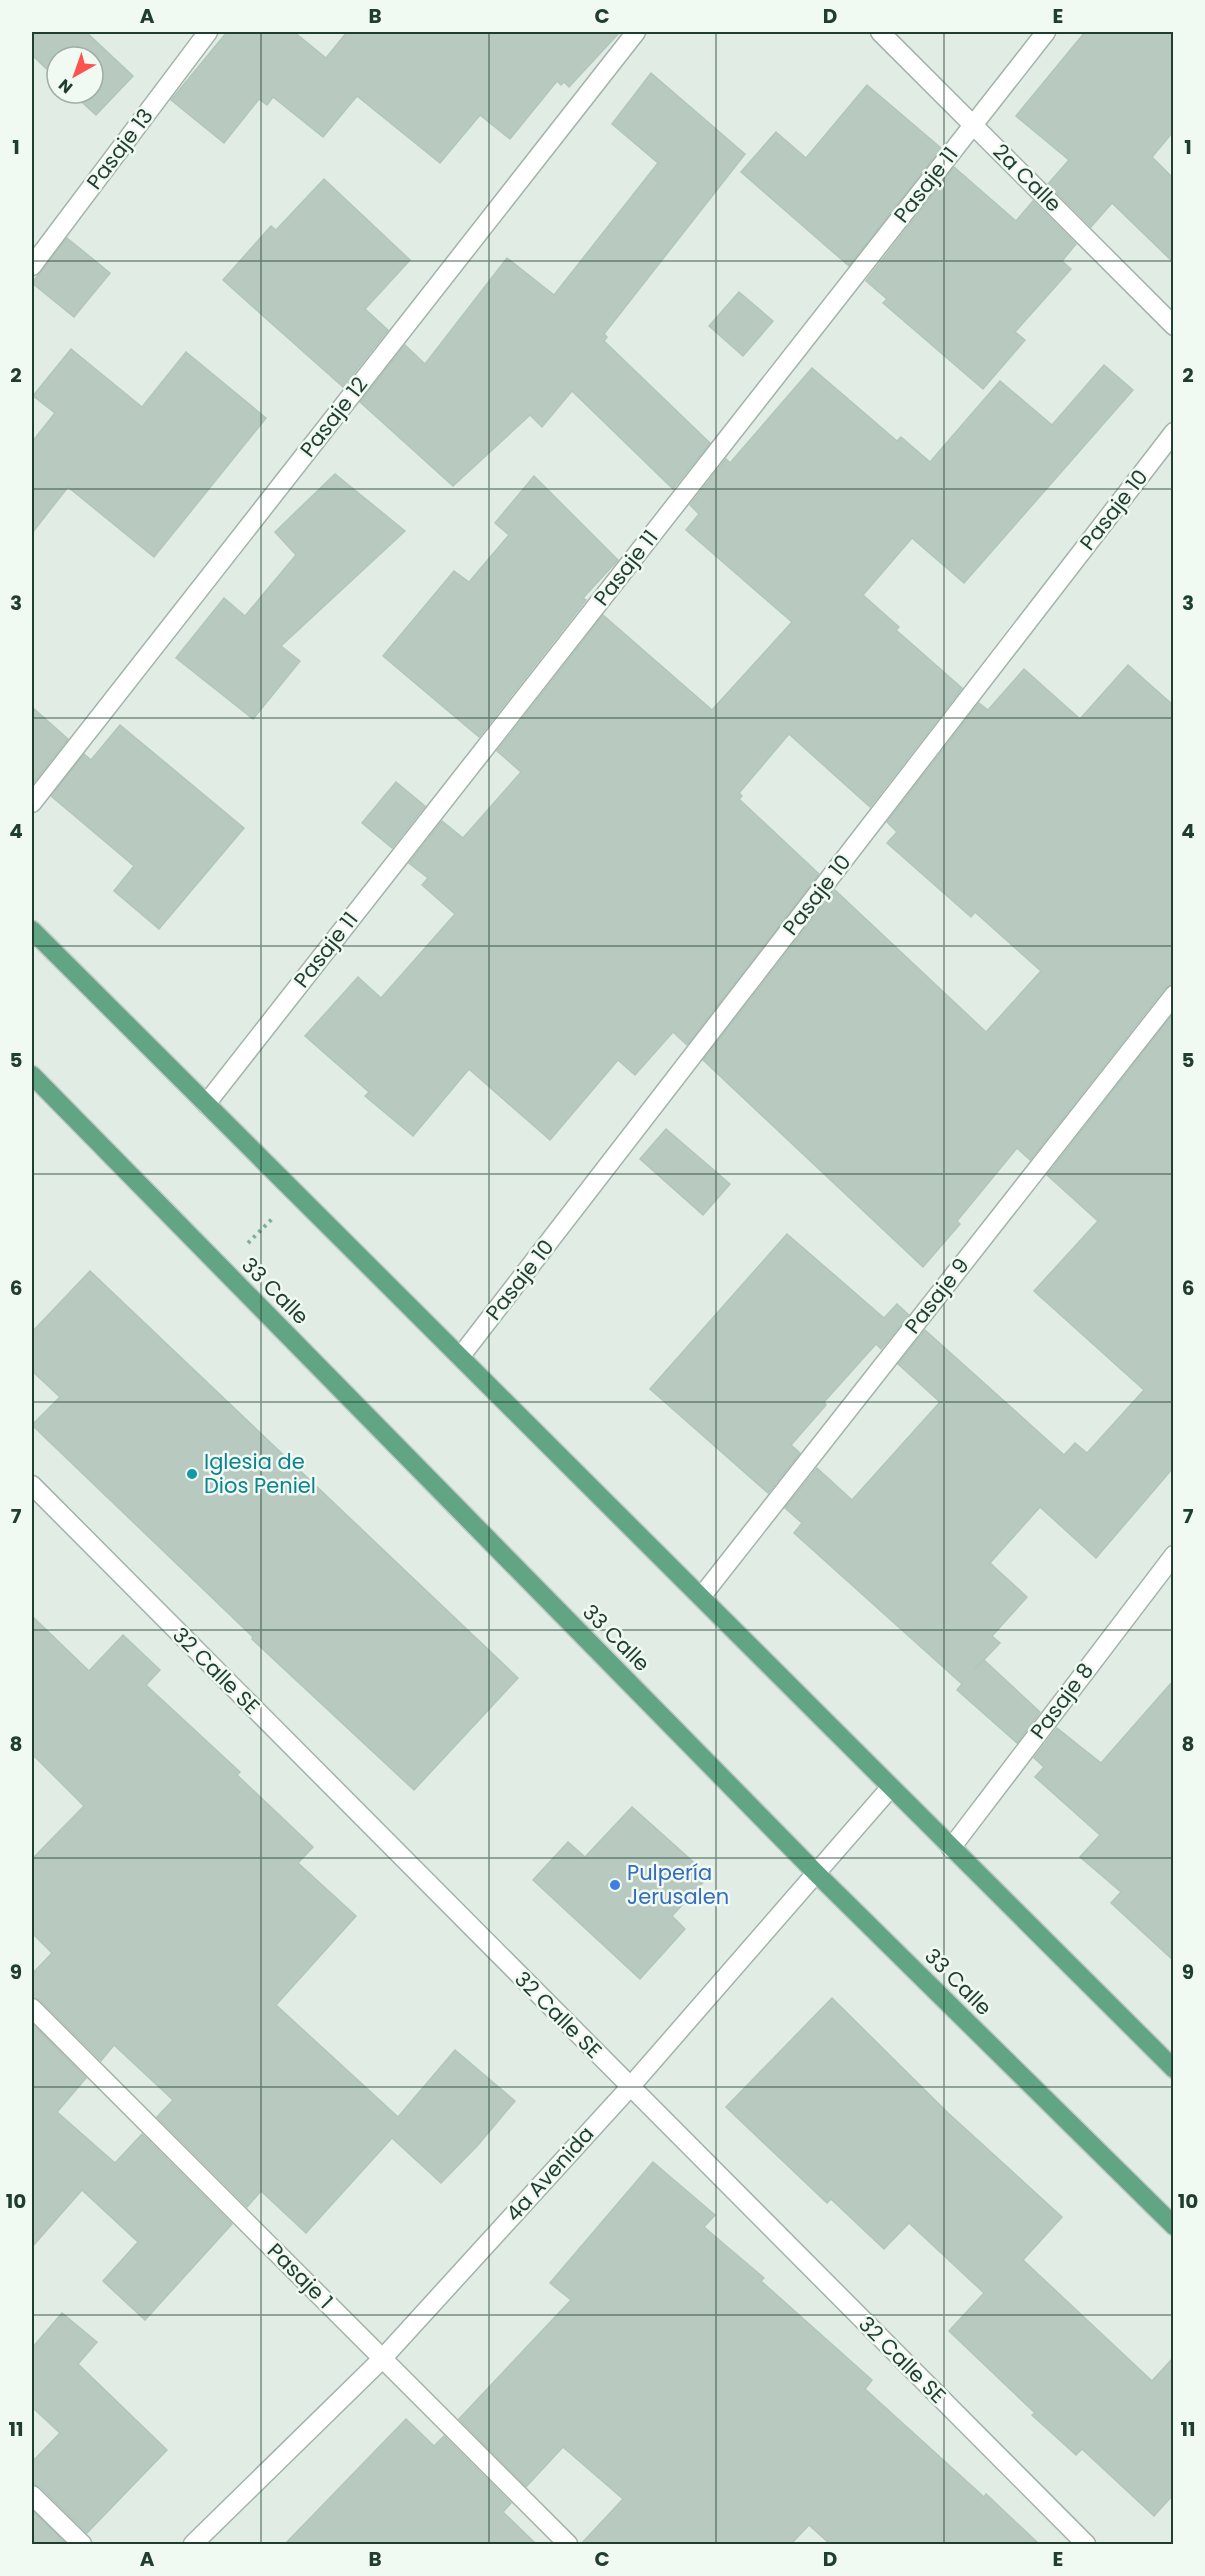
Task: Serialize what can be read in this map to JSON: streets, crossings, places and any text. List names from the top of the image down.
{
  "streets": {
    "main road": ["33 Calle"],
    "street": [
      "Pasaje 13",
      "2a Calle",
      "Pasaje 11",
      "Pasaje 12",
      "Pasaje 10",
      "Pasaje 9",
      "32 Calle SE",
      "Pasaje 8",
      "4a Avenida",
      "Pasaje 1"
    ]
  },
  "crossings": [
    ["2a Calle", "Pasaje 11"],
    ["33 Calle", "4a Avenida"],
    ["32 Calle SE", "4a Avenida"],
    ["4a Avenida", "Pasaje 1"]
  ],
  "places": ["Iglesia de Dios Peniel", "Pulpería Jerusalen"],
  "north": "bottom left",
  "grid": {
    "columns": [
      "A",
      "B",
      "C",
      "D",
      "E"
    ],
    "rows": [
      "1",
      "2",
      "3",
      "4",
      "5",
      "6",
      "7",
      "8",
      "9",
      "10",
      "11"
    ]
  }
}
